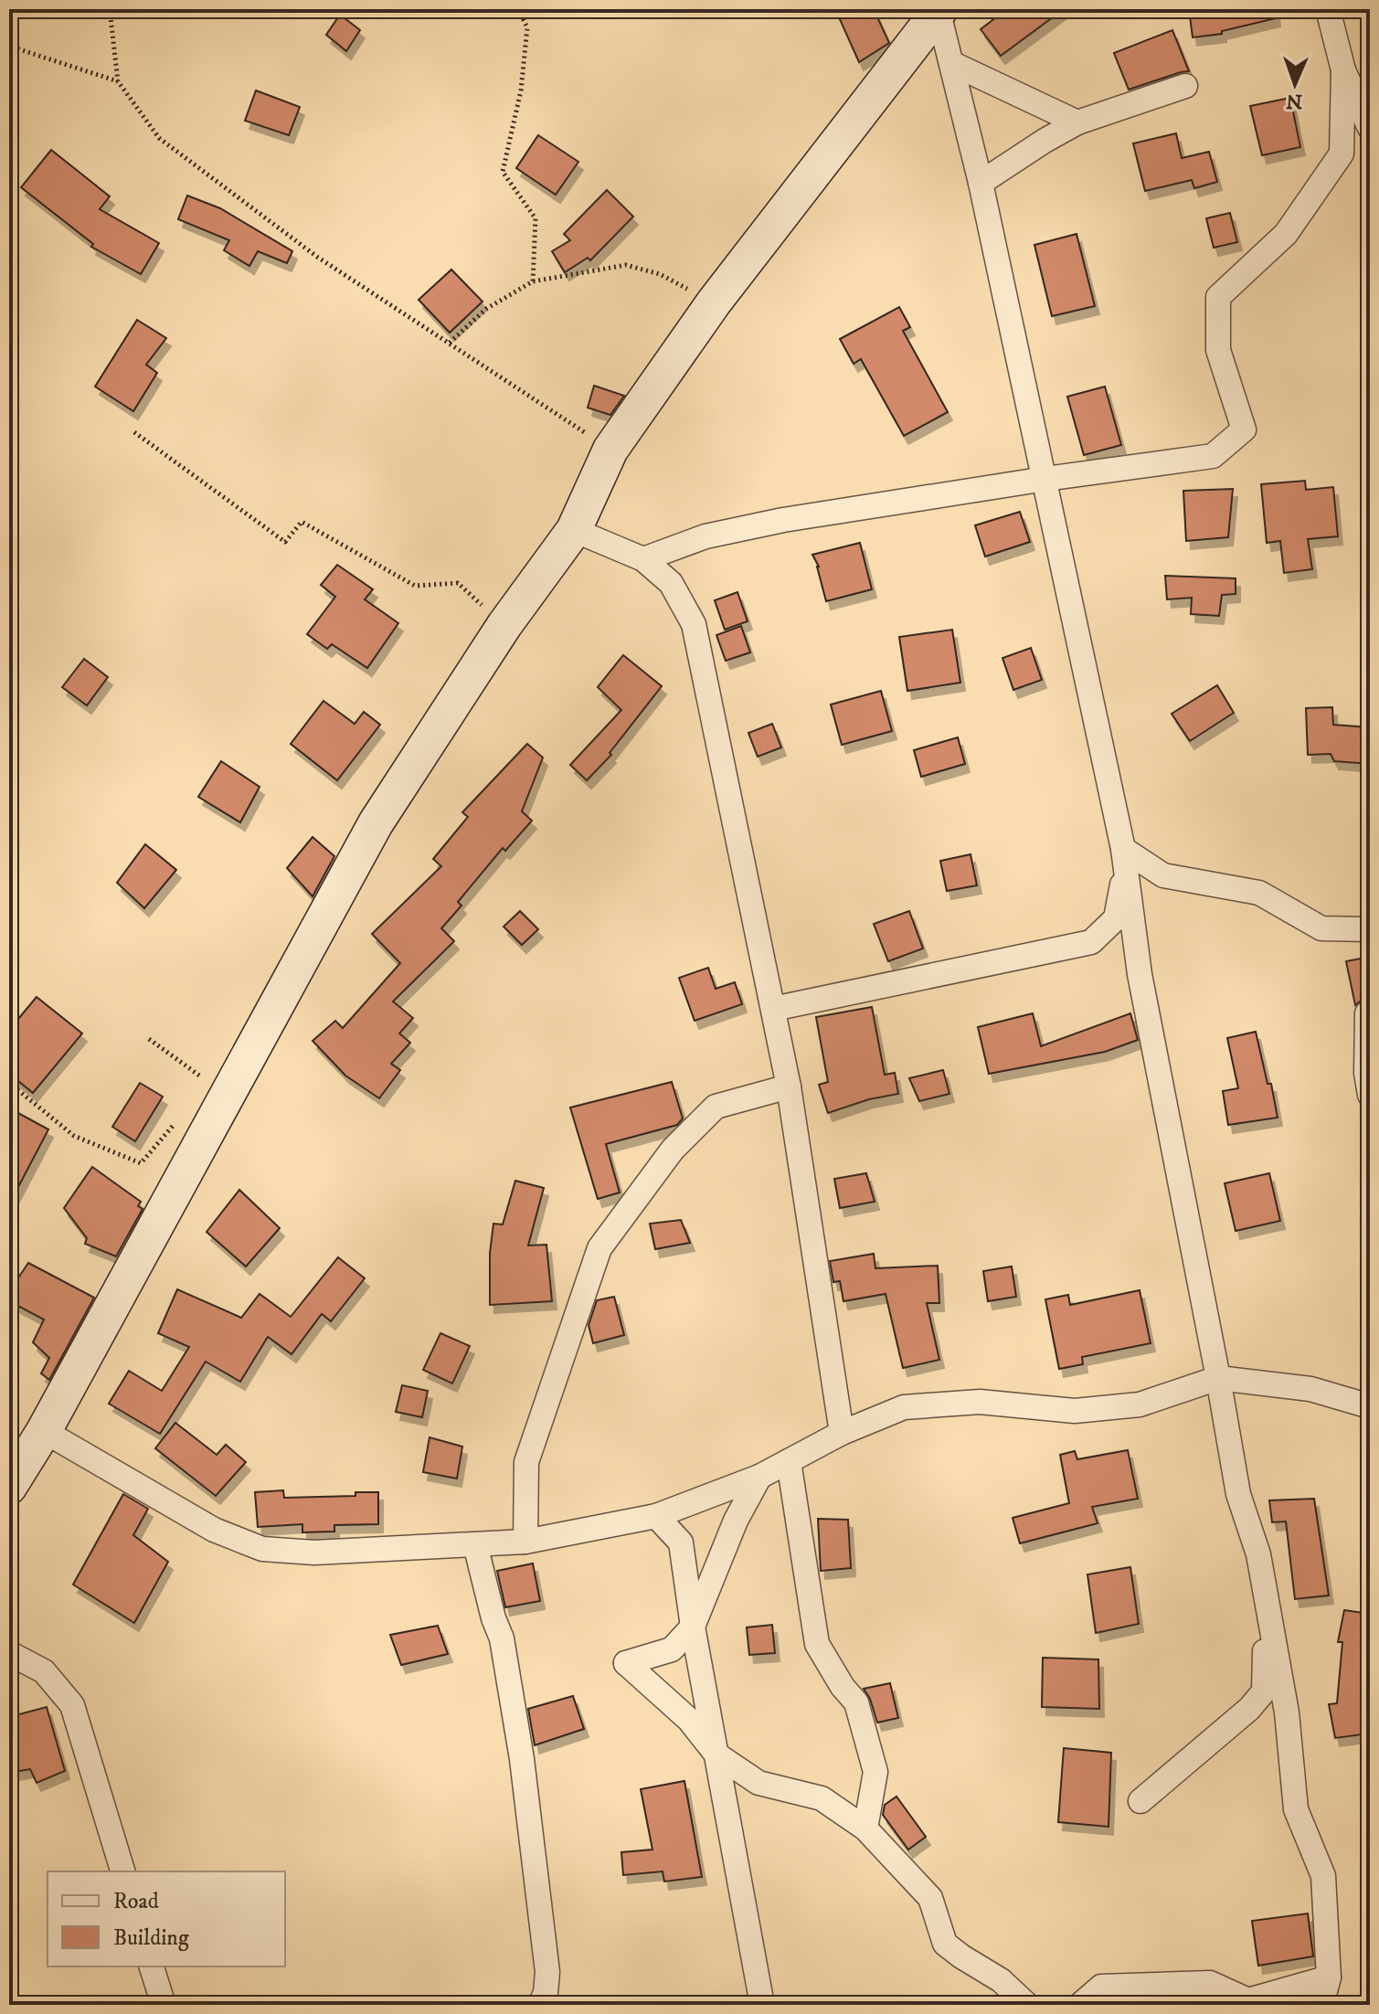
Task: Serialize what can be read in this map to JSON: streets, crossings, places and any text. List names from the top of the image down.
{
  "legend": ["Road", "Building"],
  "north": "bottom"
}
